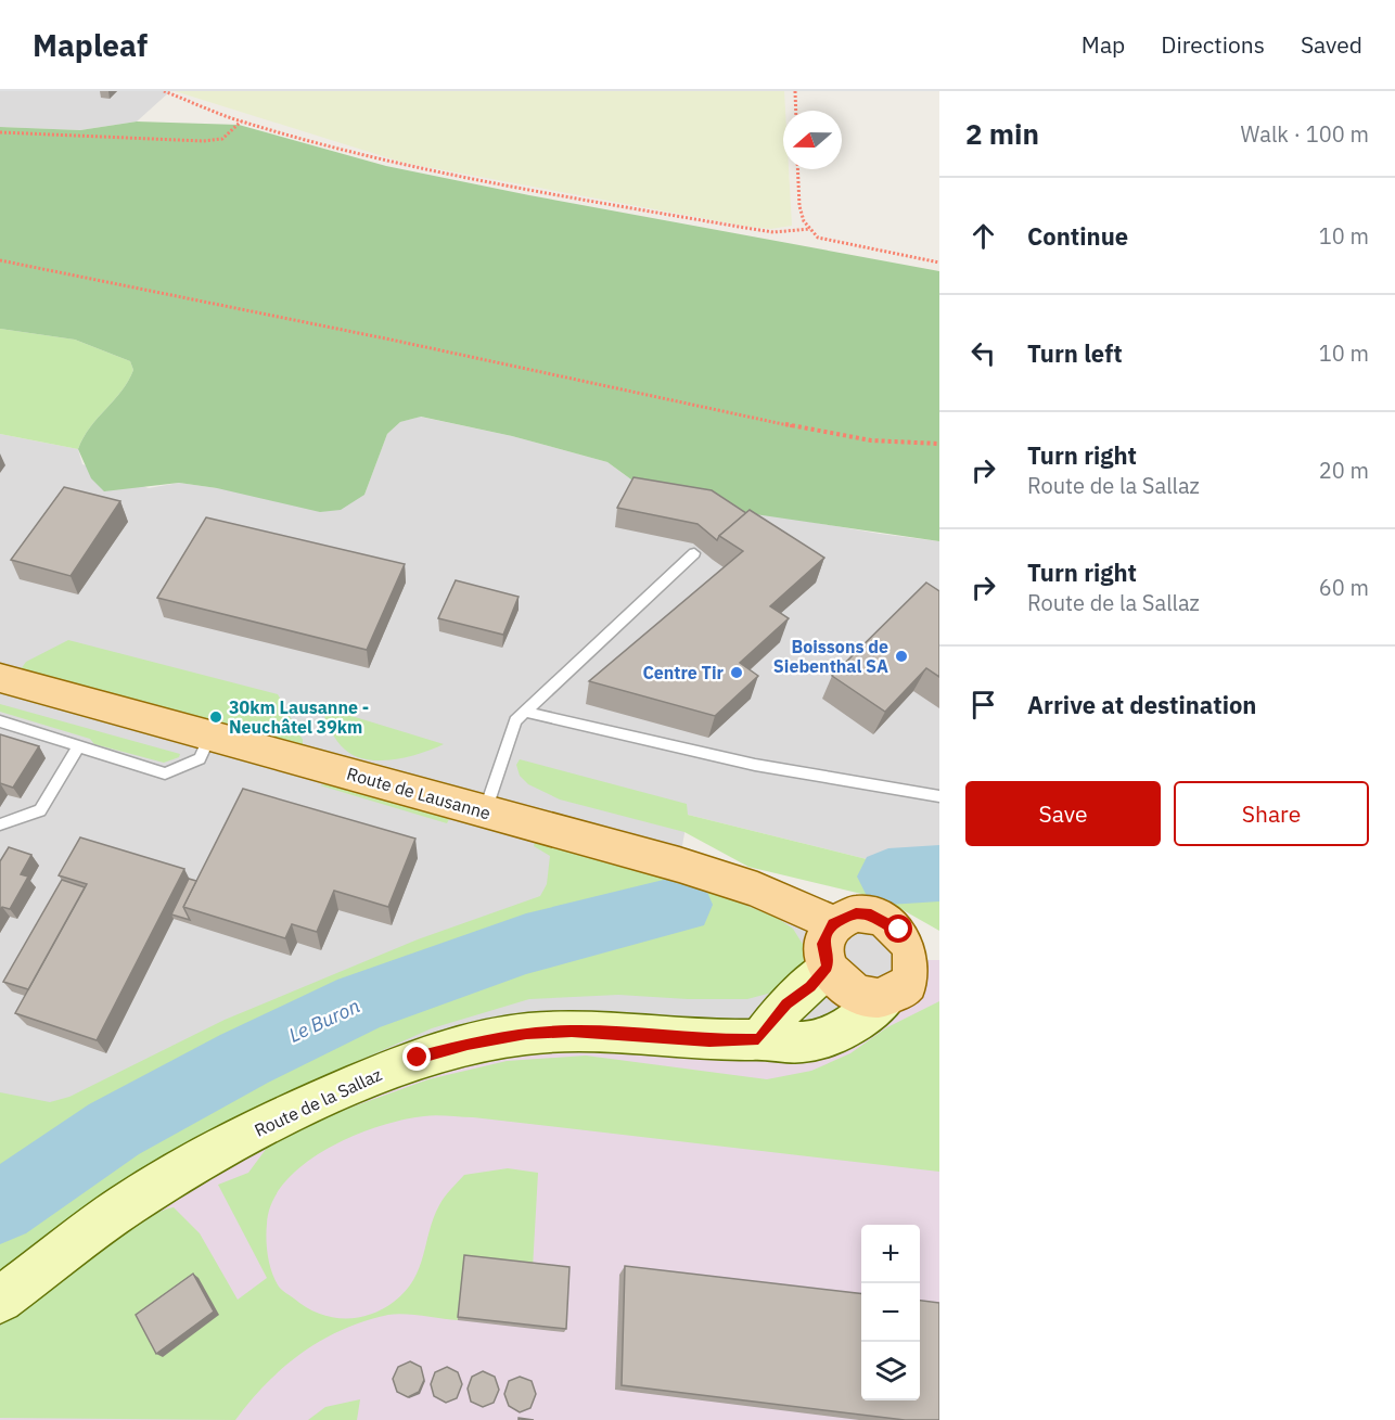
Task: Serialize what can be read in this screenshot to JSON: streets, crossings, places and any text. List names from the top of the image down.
{
  "streets": {
    "main road": ["Route de Lausanne", "Route de la Sallaz"]
  },
  "crossings": [
    ["Route de Lausanne", "Route de la Sallaz"]
  ],
  "water": ["Le Buron"],
  "places": ["Boissons de Siebenthal SA", "Centre Tir", "30km Lausanne - Neuchâtel 39km"],
  "north": "left",
  "page": {
    "header": "Mapleaf",
    "nav": ["Map", "Directions", "Saved"],
    "heading": ["2 min", "Walk · 100 m"],
    "list": [
      ["Continue", "10 m"],
      ["Turn left", "10 m"],
      ["Turn right", "Route de la Sallaz", "20 m"],
      ["Turn right", "Route de la Sallaz", "60 m"],
      "Arrive at destination"
    ],
    "buttons": ["Save", "Share"],
    "map_buttons": ["+", "−"]
  }
}
